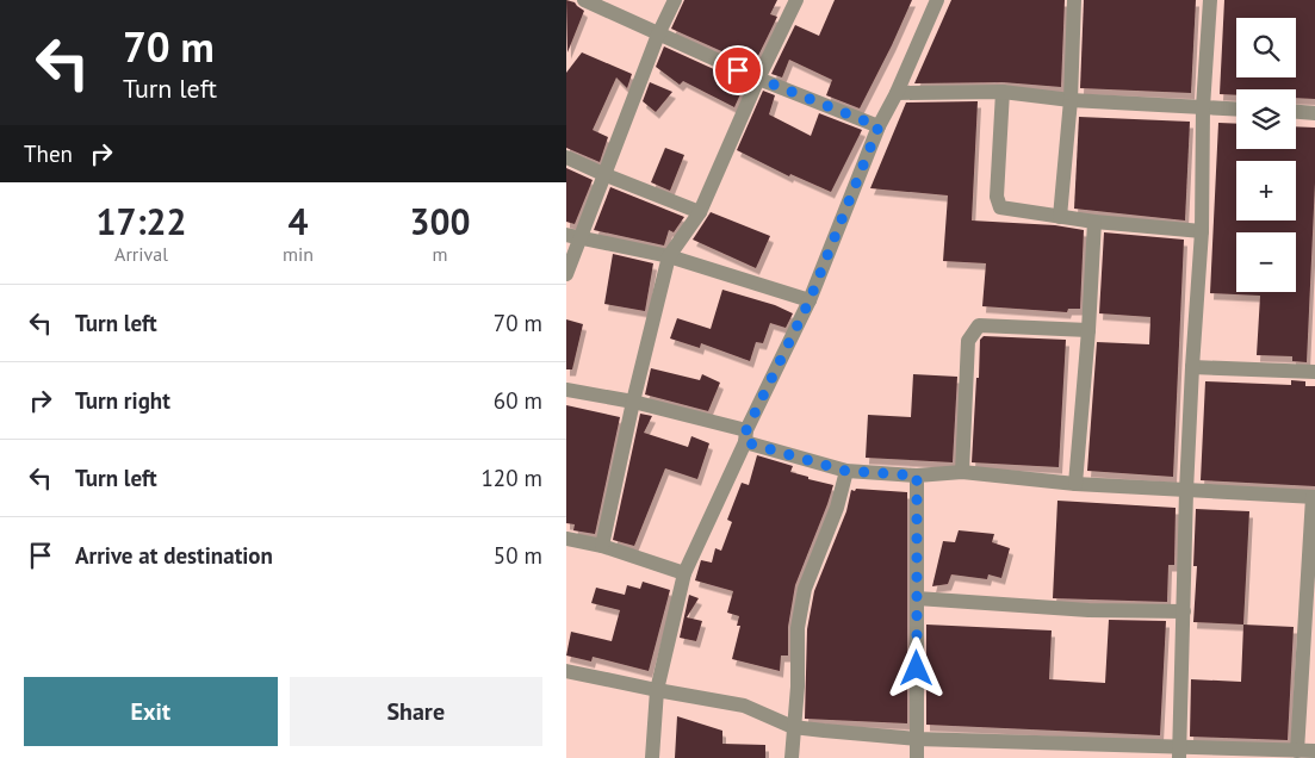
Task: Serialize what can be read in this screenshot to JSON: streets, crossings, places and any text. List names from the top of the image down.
{
  "page": {
    "turn": ["70 m", "Turn left"],
    "map_buttons": ["+", "−"],
    "then": "Then",
    "eta": [
      "17:22",
      "Arrival",
      "4",
      "min",
      "300",
      "m"
    ],
    "list": [
      {
        "name": "Turn left",
        "value": "70 m"
      },
      {
        "name": "Turn right",
        "value": "60 m"
      },
      {
        "name": "Turn left",
        "value": "120 m"
      },
      {
        "name": "Arrive at destination",
        "value": "50 m"
      }
    ],
    "buttons": ["Exit", "Share"]
  }
}
